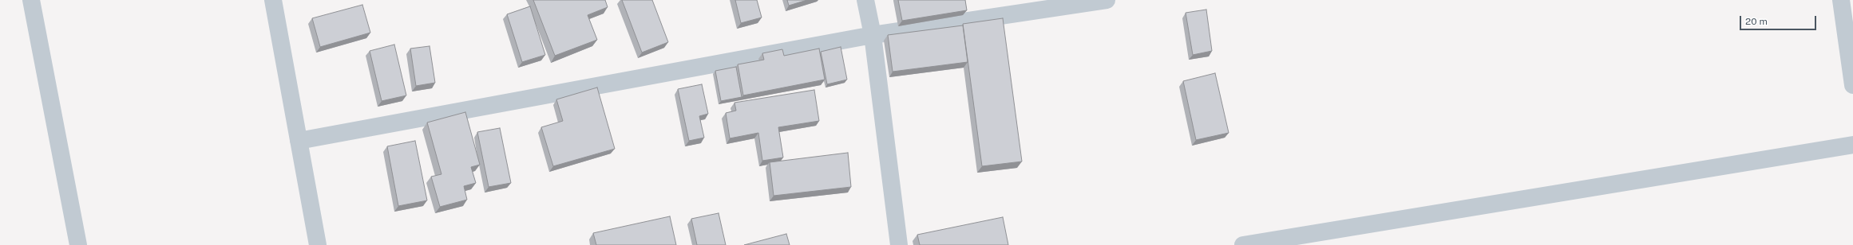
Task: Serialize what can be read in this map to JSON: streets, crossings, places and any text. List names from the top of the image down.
{
  "scale_bar": "20 m"
}
